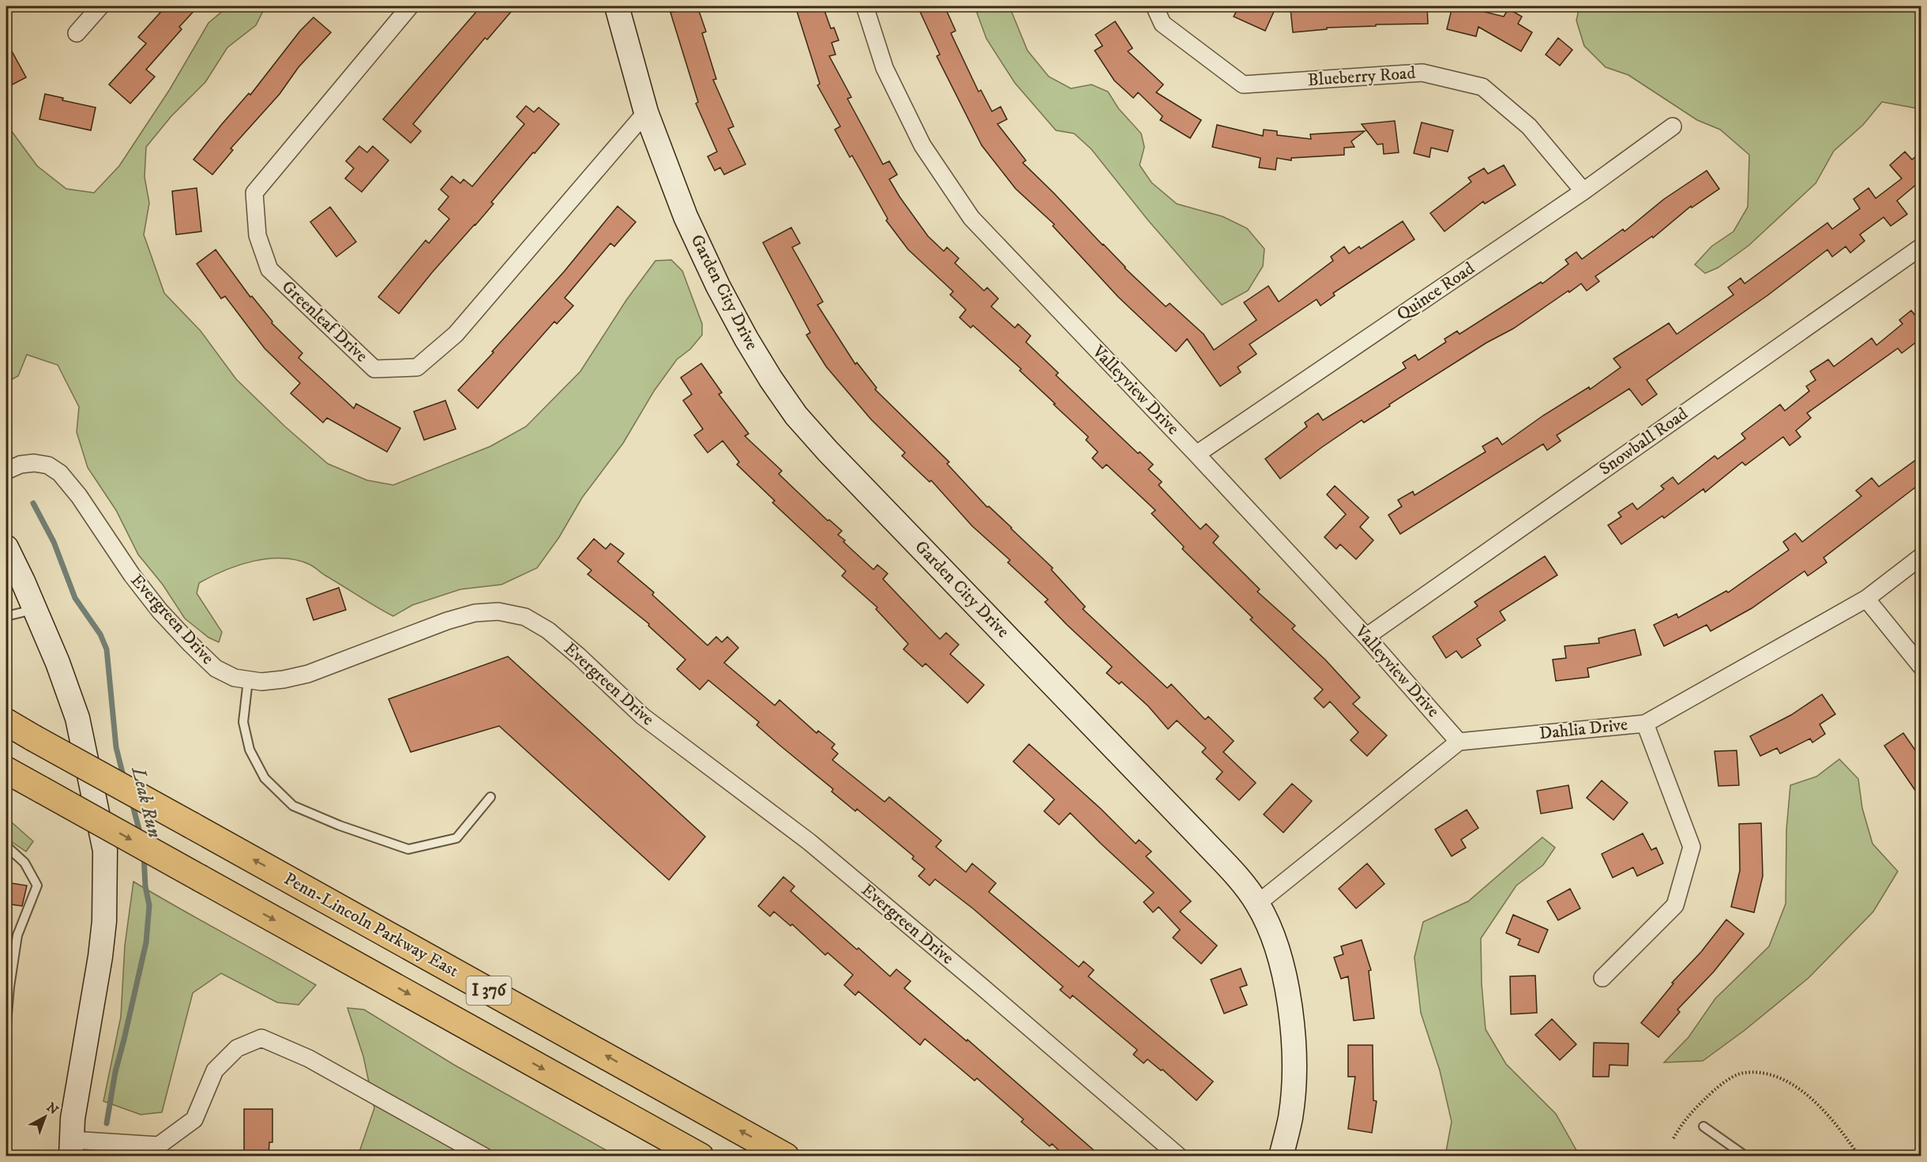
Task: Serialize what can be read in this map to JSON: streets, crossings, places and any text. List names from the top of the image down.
{
  "streets": {
    "highway": ["Penn-Lincoln Parkway East", "I 376"],
    "street": [
      "Blueberry Road",
      "Quince Road",
      "Garden City Drive",
      "Greenleaf Drive",
      "Valleyview Drive",
      "Snowball Road",
      "Evergreen Drive",
      "Dahlia Drive"
    ]
  },
  "crossings": [
    ["Blueberry Road", "Quince Road"],
    ["Quince Road", "Valleyview Drive"],
    ["Garden City Drive", "Greenleaf Drive"],
    ["Valleyview Drive", "Snowball Road"],
    ["Valleyview Drive", "Dahlia Drive"]
  ],
  "water": ["Leak Run"],
  "north": "top right"
}
